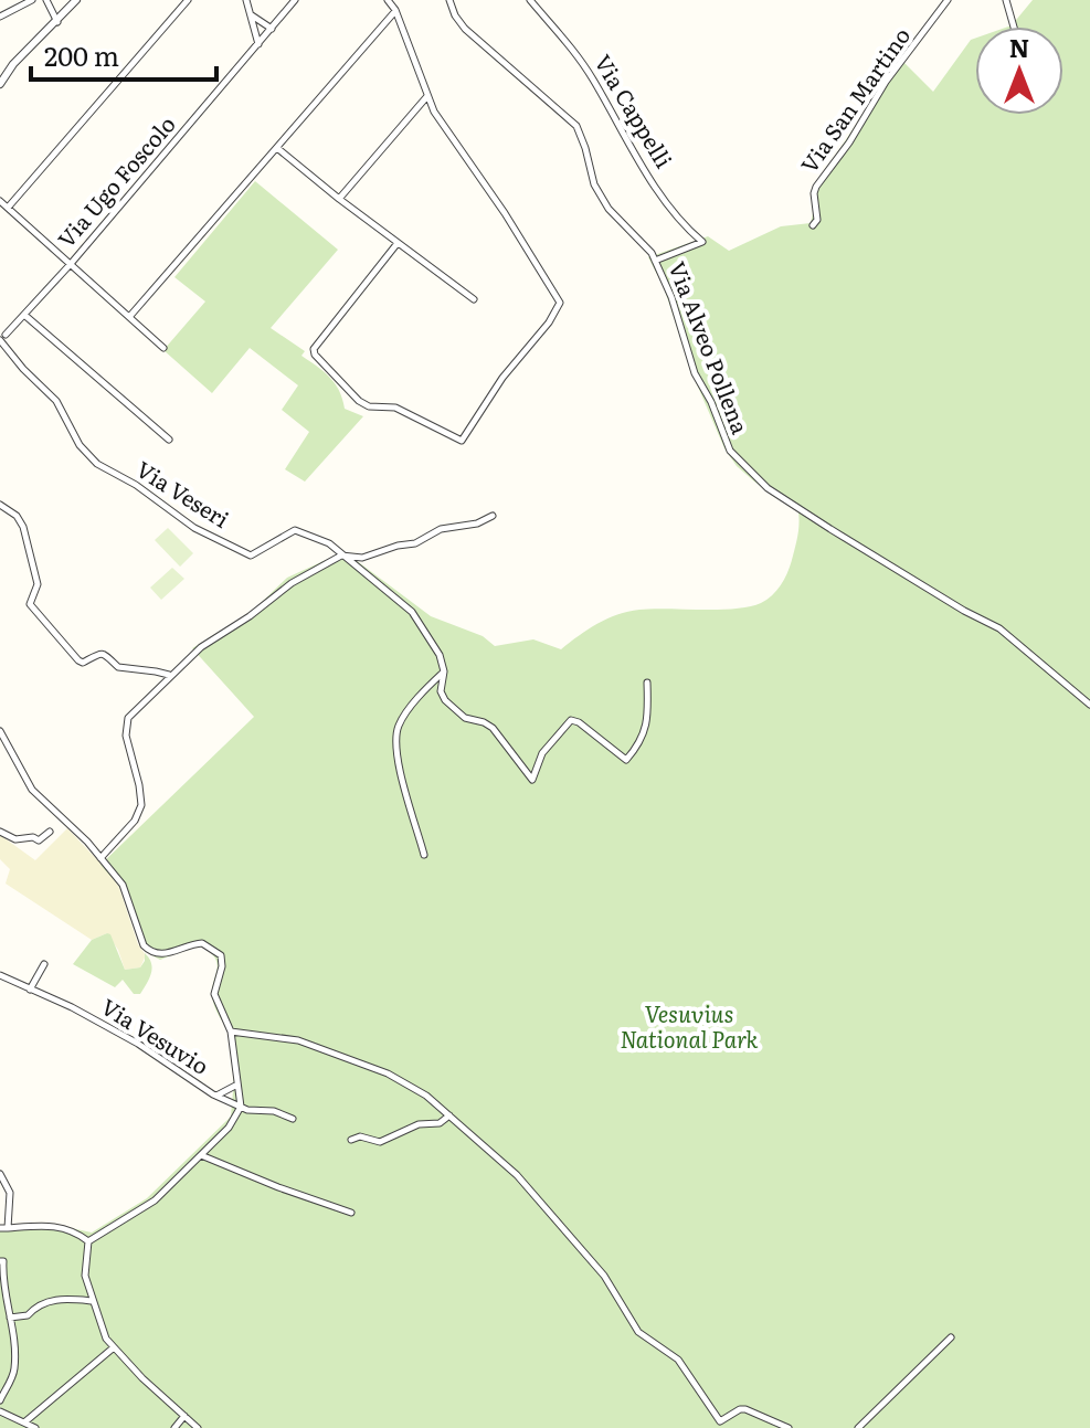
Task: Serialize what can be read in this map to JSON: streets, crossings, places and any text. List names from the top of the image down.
{
  "streets": {
    "street": [
      "Via San Martino",
      "Via Cappelli",
      "Via Ugo Foscolo",
      "Via Alveo Pollena",
      "Via Veseri",
      "Via Vesuvio"
    ]
  },
  "crossings": [
    ["Via Cappelli", "Via Alveo Pollena"],
    ["Via Ugo Foscolo", "Via Veseri"]
  ],
  "parks": ["Vesuvius National Park"],
  "scale_bar": "200 m",
  "north": "top"
}
